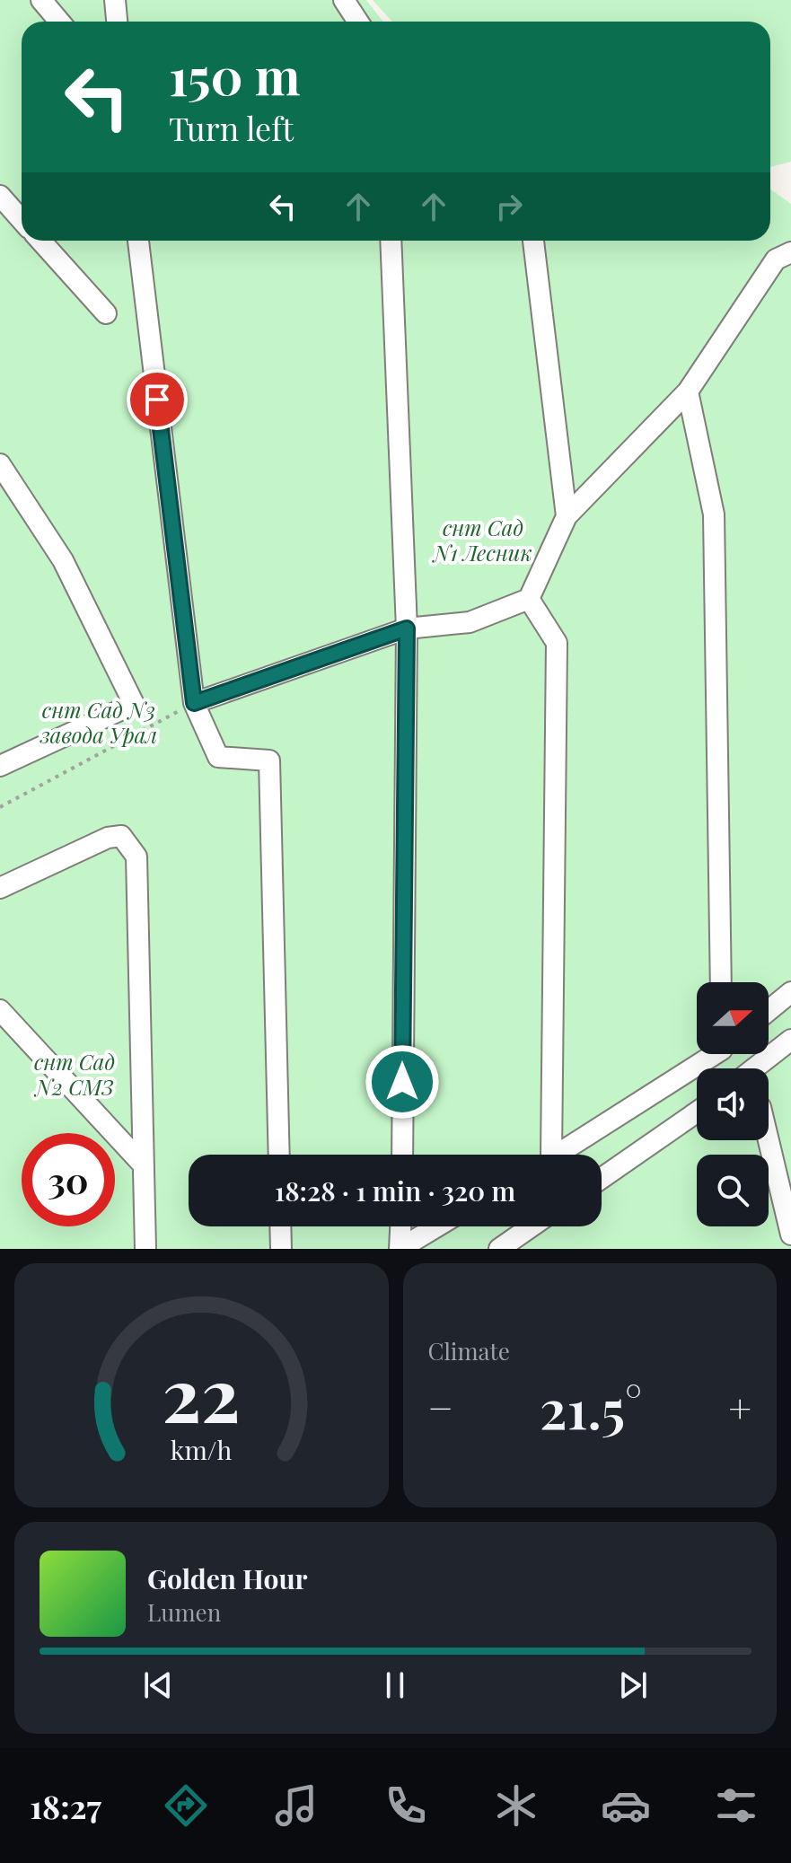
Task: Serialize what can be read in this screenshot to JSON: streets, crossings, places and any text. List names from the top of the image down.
{
  "parks": ["снт Сад N1 Лесник", "снт Сад N3 завода Урал", "снт Сад N2 СМЗ"],
  "north": "right",
  "page": {
    "turn": ["150 m", "Turn left"],
    "limit": "30",
    "trip": "18:28 · 1 min · 320 m",
    "tile": "Climate",
    "heat": ["−", "21.5°", "+"],
    "song": ["Golden Hour", "Lumen"],
    "tabs": "18:27",
    "gauge": ["22", "km/h"]
  }
}
